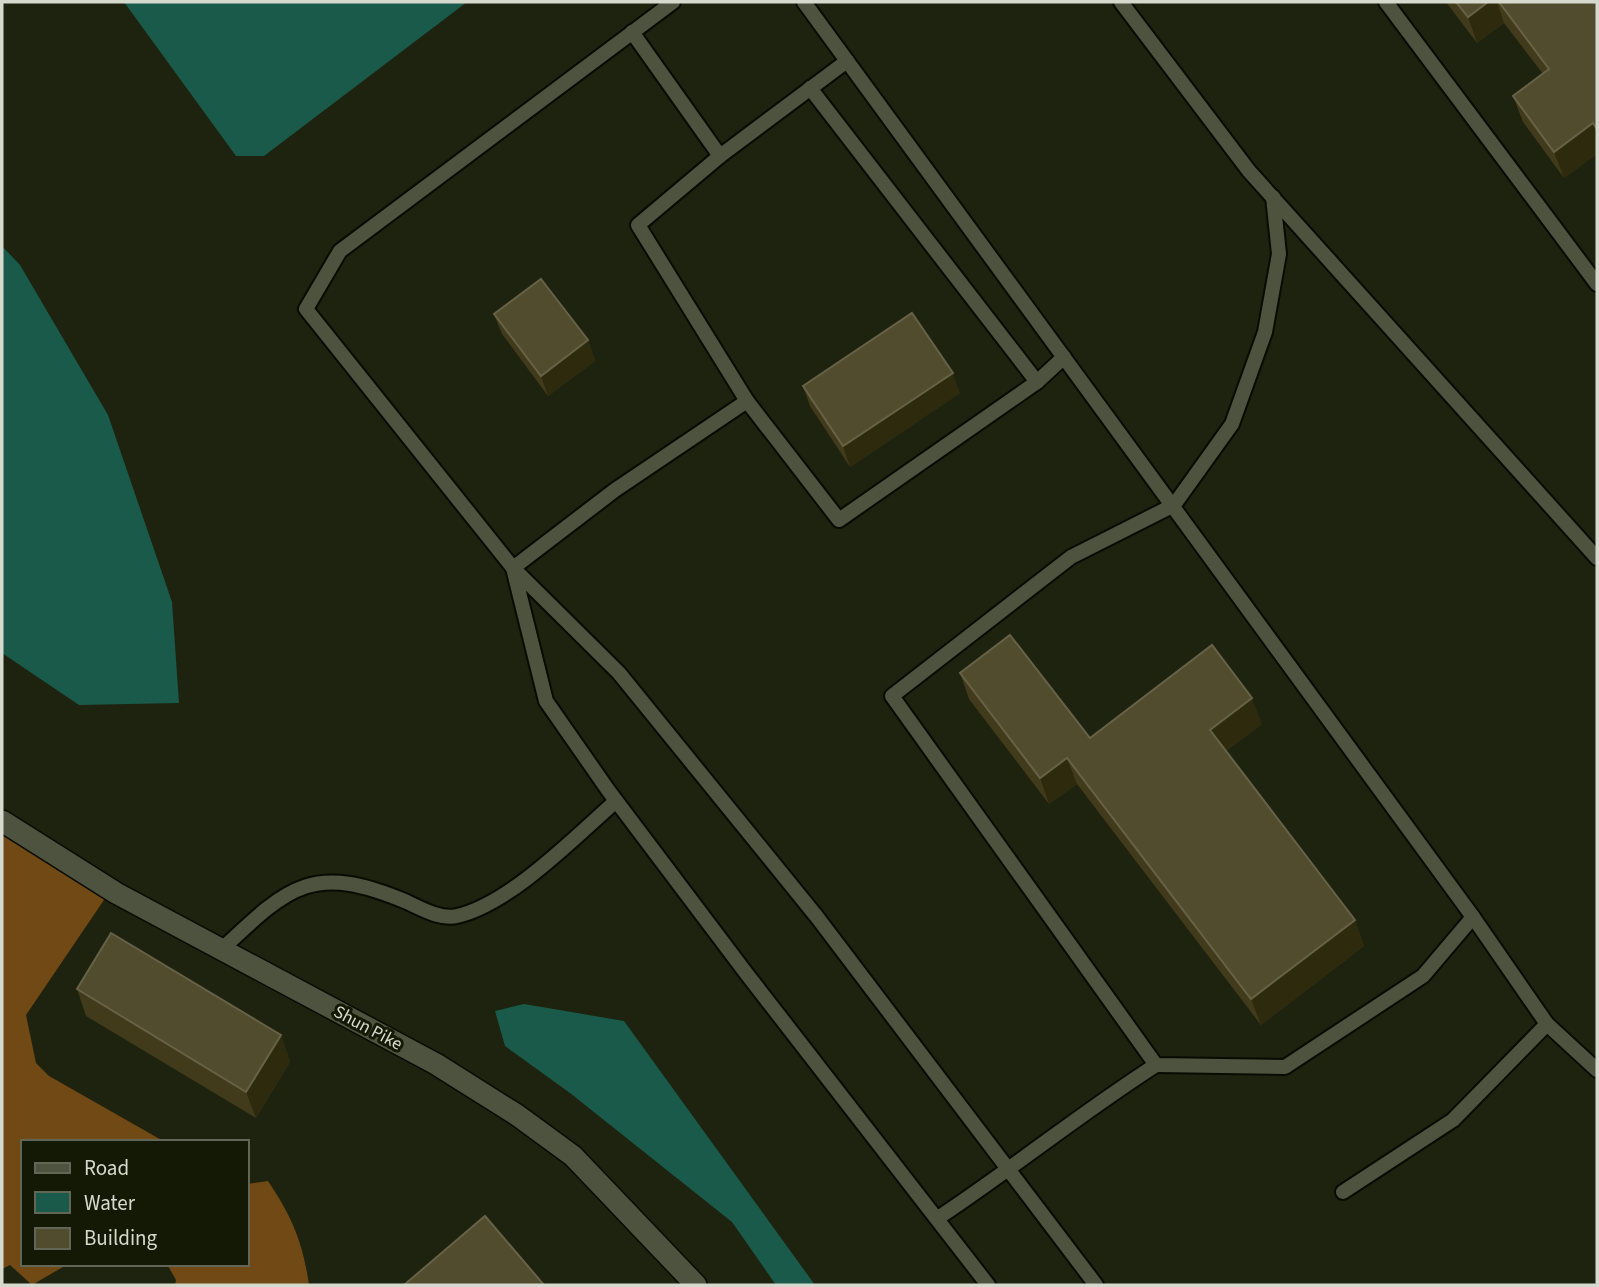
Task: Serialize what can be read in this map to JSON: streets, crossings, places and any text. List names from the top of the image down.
{
  "streets": {
    "main road": ["Shun Pike"]
  },
  "legend": ["Road", "Water", "Building"]
}
